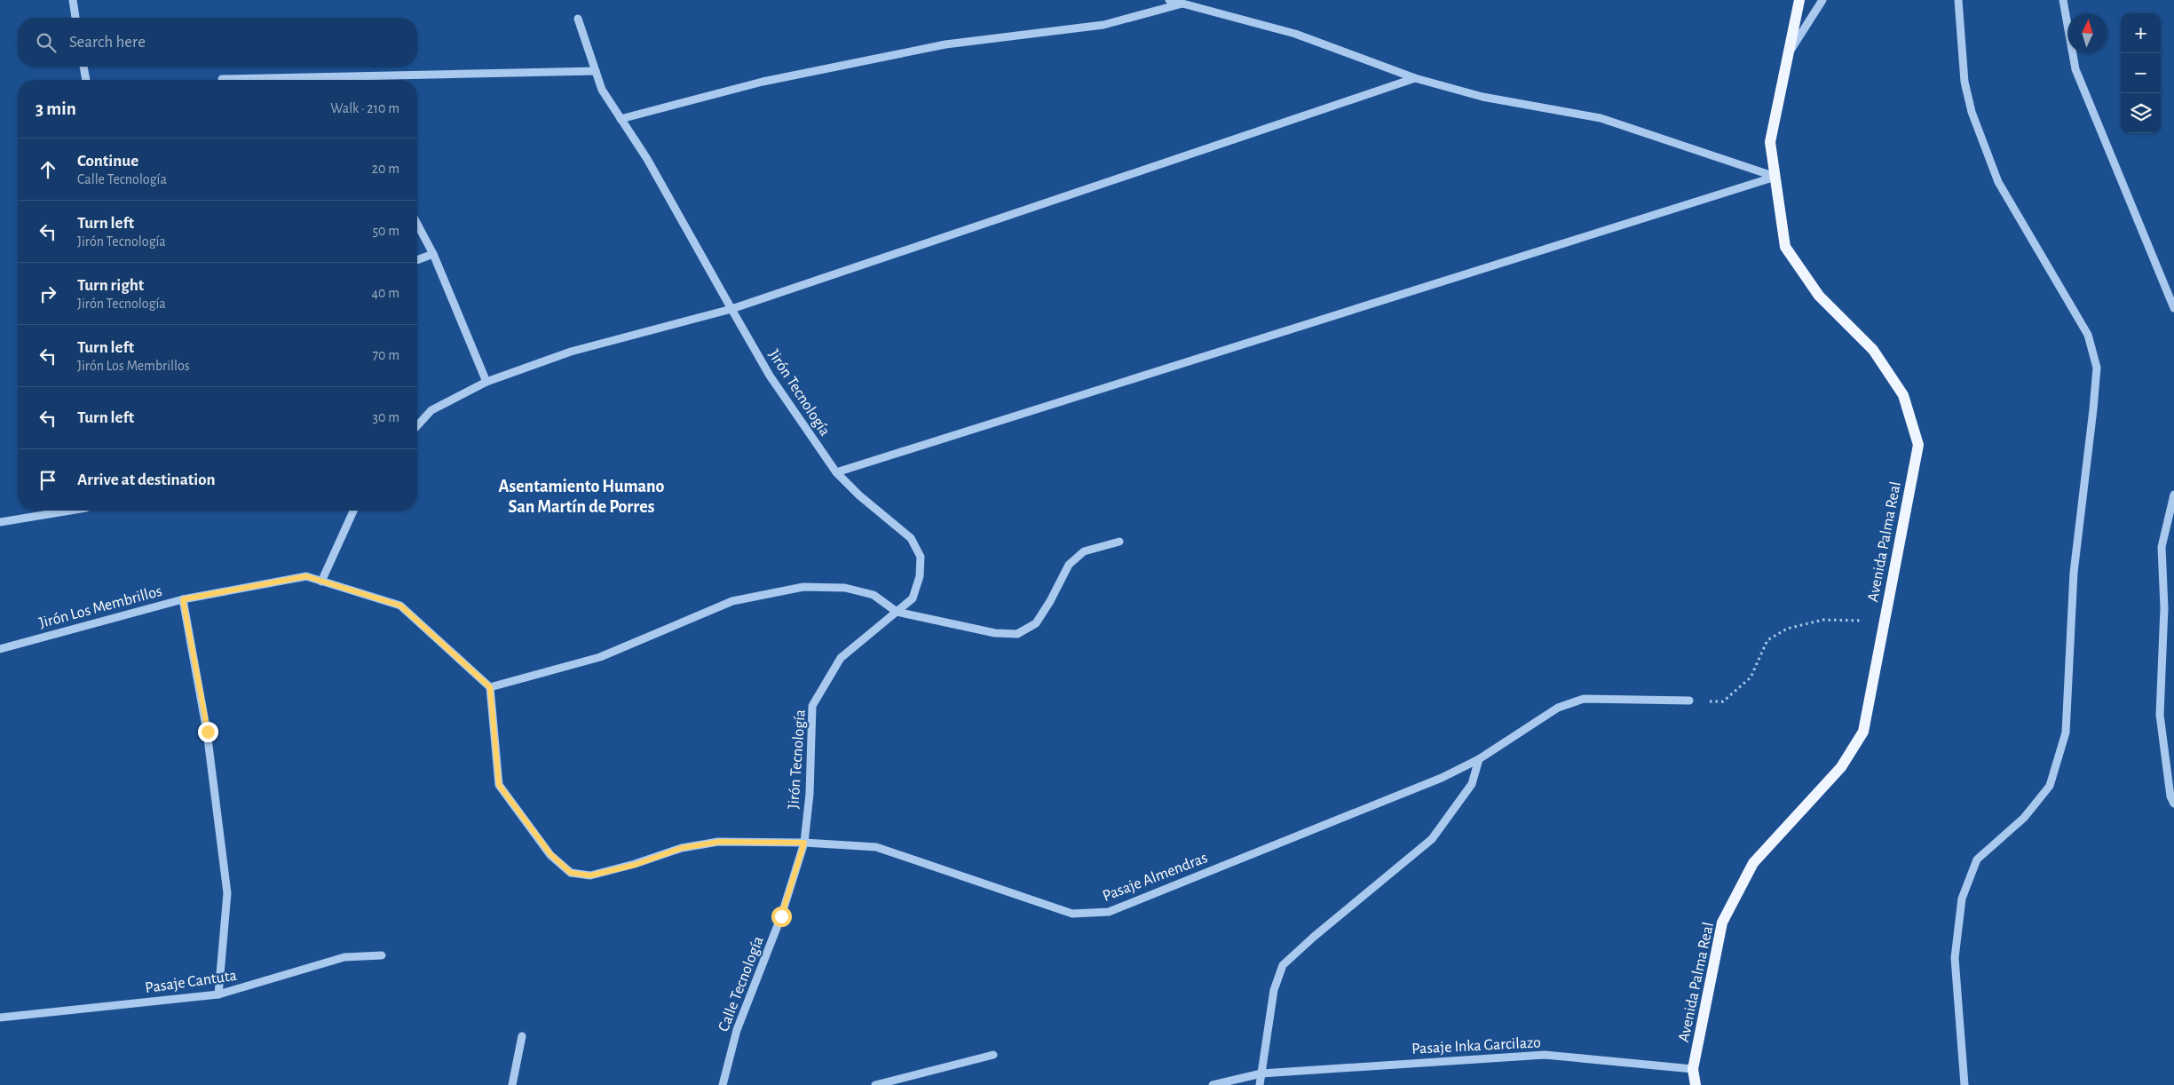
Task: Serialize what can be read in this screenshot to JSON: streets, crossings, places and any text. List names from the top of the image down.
{
  "streets": {
    "main road": ["Avenida Palma Real"],
    "street": [
      "Jirón Tecnología",
      "Jirón Los Membrillos",
      "Pasaje Almendras",
      "Pasaje Cantuta",
      "Calle Tecnología",
      "Pasaje Inka Garcilazo"
    ]
  },
  "crossings": [
    ["Jirón Tecnología", "Pasaje Almendras"],
    ["Jirón Tecnología", "Calle Tecnología"],
    ["Avenida Palma Real", "Pasaje Inka Garcilazo"],
    ["Pasaje Almendras", "Calle Tecnología"]
  ],
  "districts": ["Asentamiento Humano San Martín de Porres"],
  "north": "top",
  "page": {
    "map_buttons": ["+", "−"],
    "search": "Search here",
    "heading": ["3 min", "Walk · 210 m"],
    "list": [
      ["Continue", "Calle Tecnología", "20 m"],
      ["Turn left", "Jirón Tecnología", "50 m"],
      ["Turn right", "Jirón Tecnología", "40 m"],
      ["Turn left", "Jirón Los Membrillos", "70 m"],
      ["Turn left", "30 m"],
      "Arrive at destination"
    ]
  }
}
